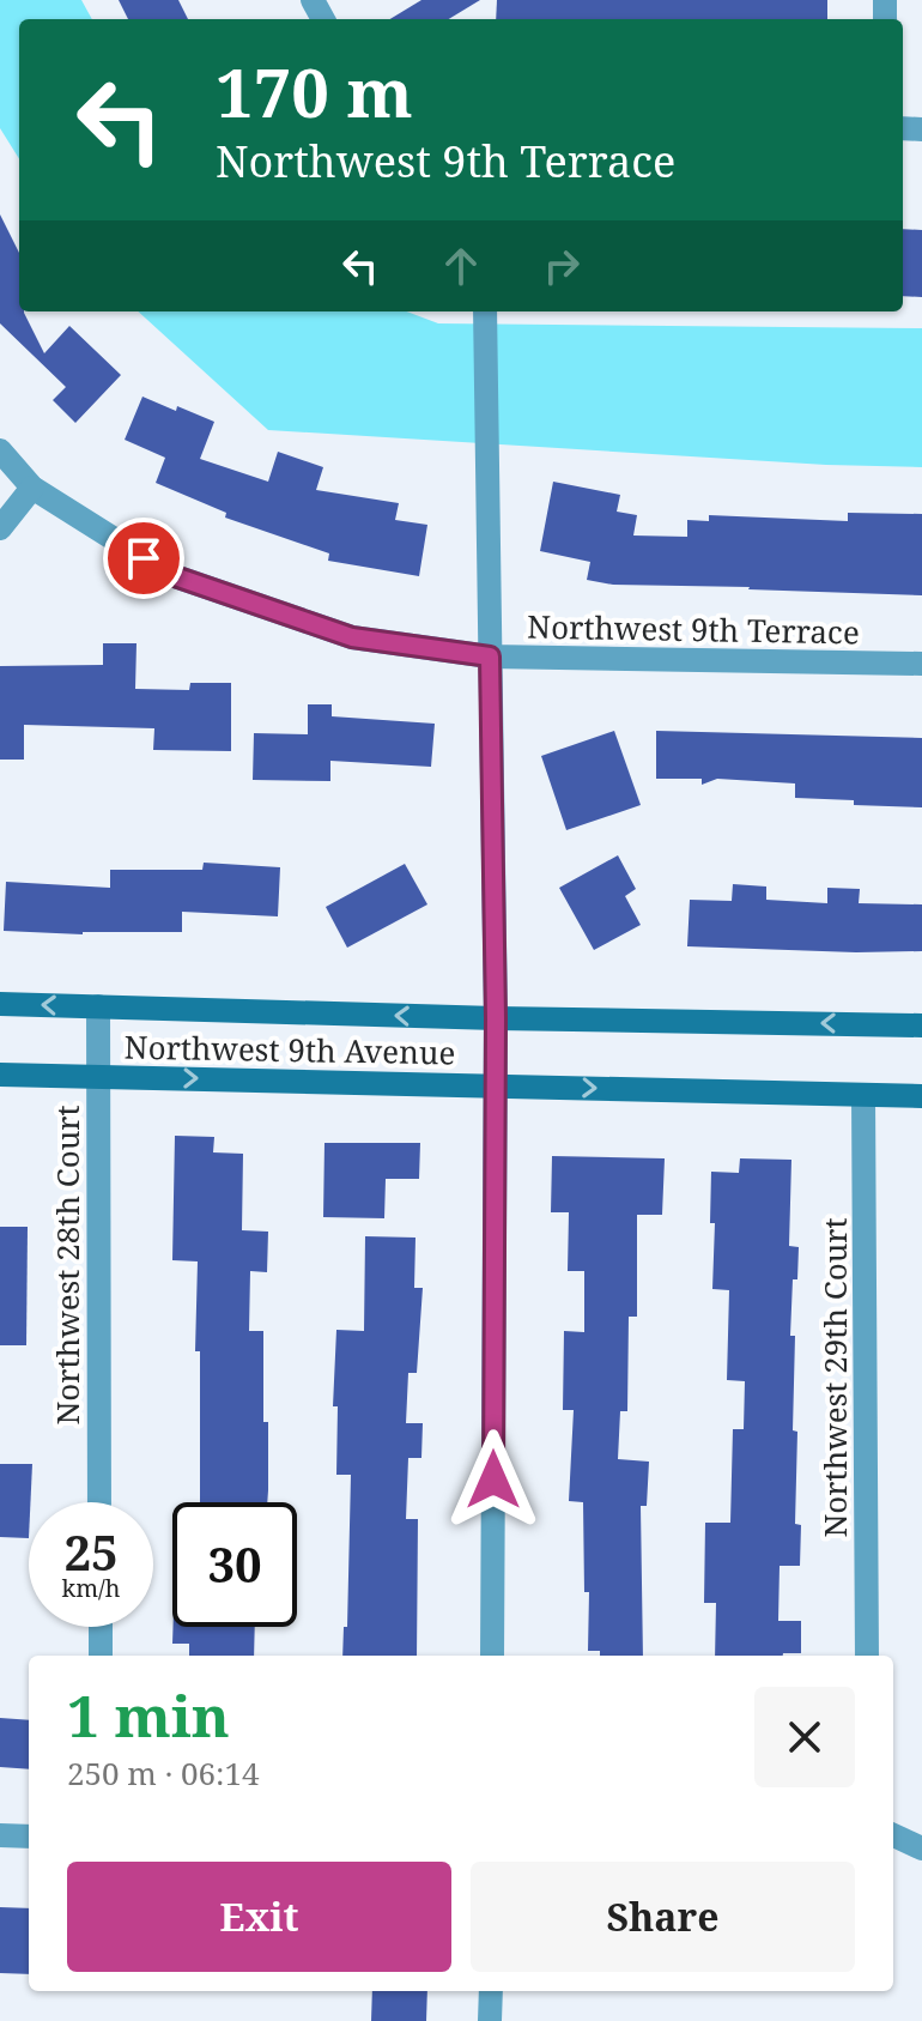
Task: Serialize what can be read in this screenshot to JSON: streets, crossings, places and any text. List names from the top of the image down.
{
  "streets": {
    "main road": ["Northwest 9th Avenue"],
    "street": ["Northwest 9th Terrace", "Northwest 28th Court", "Northwest 29th Court"]
  },
  "crossings": [
    ["Northwest 9th Avenue", "Northwest 28th Court"],
    ["Northwest 9th Avenue", "Northwest 29th Court"]
  ],
  "page": {
    "turn": ["170 m", "Northwest 9th Terrace"],
    "speed": "25 km/h",
    "limit": "30",
    "heading": ["1 min", "250 m · 06:14"],
    "buttons": ["Exit", "Share"]
  }
}
